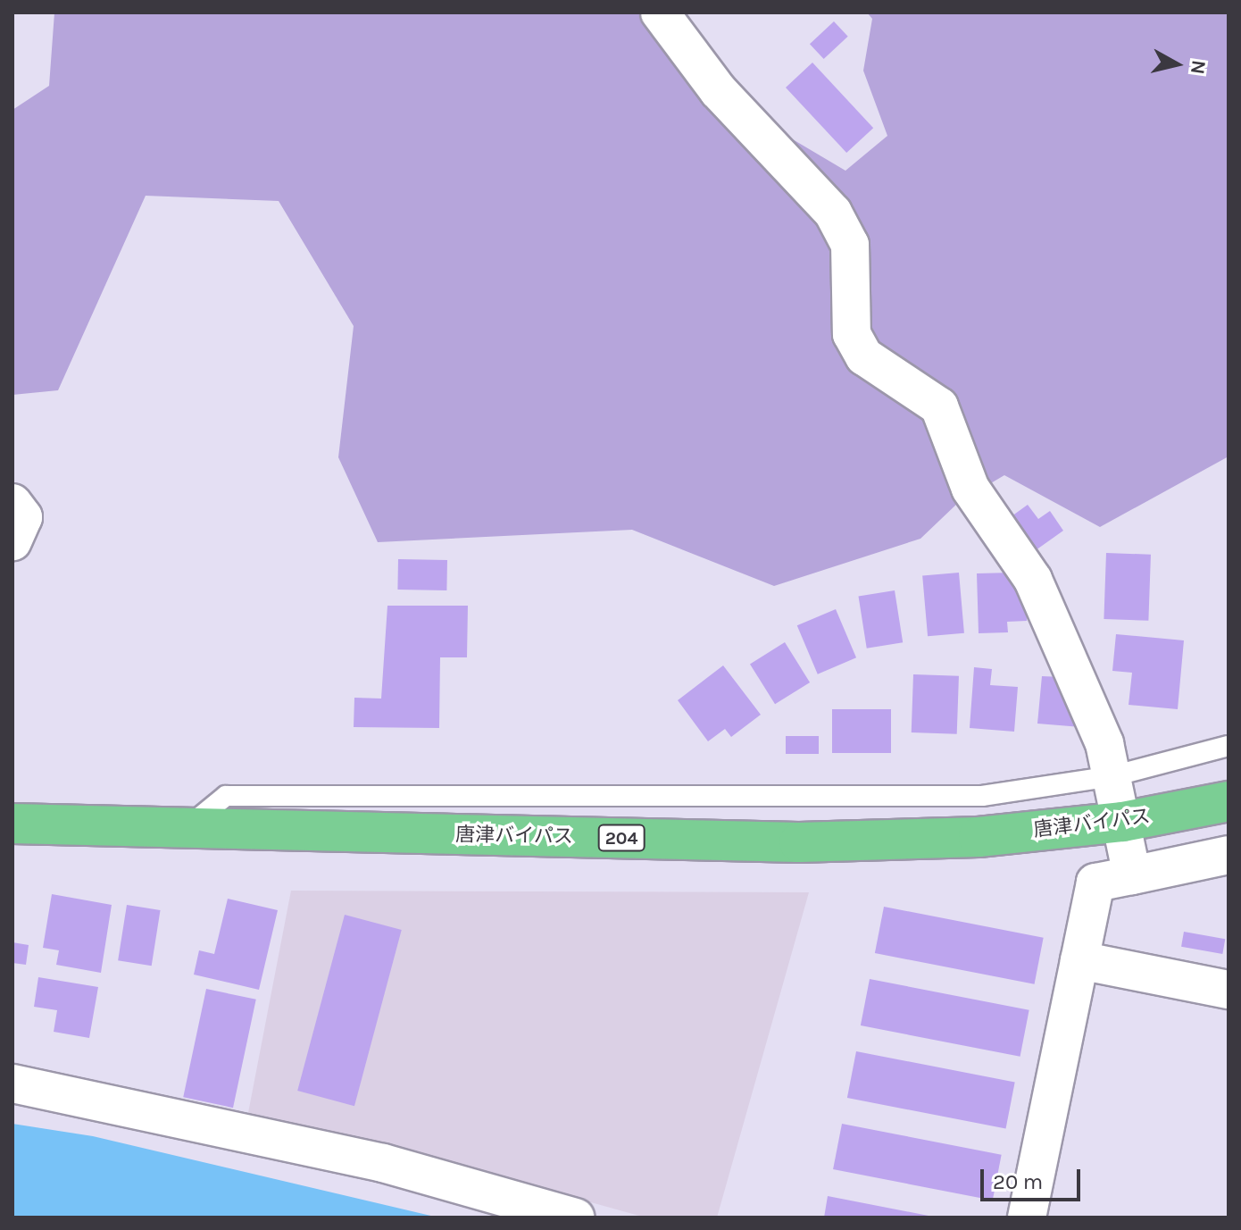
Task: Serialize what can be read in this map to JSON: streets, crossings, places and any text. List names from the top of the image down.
{
  "streets": {
    "highway": ["唐津バイパス", "204"]
  },
  "scale_bar": "20 m",
  "north": "right"
}
